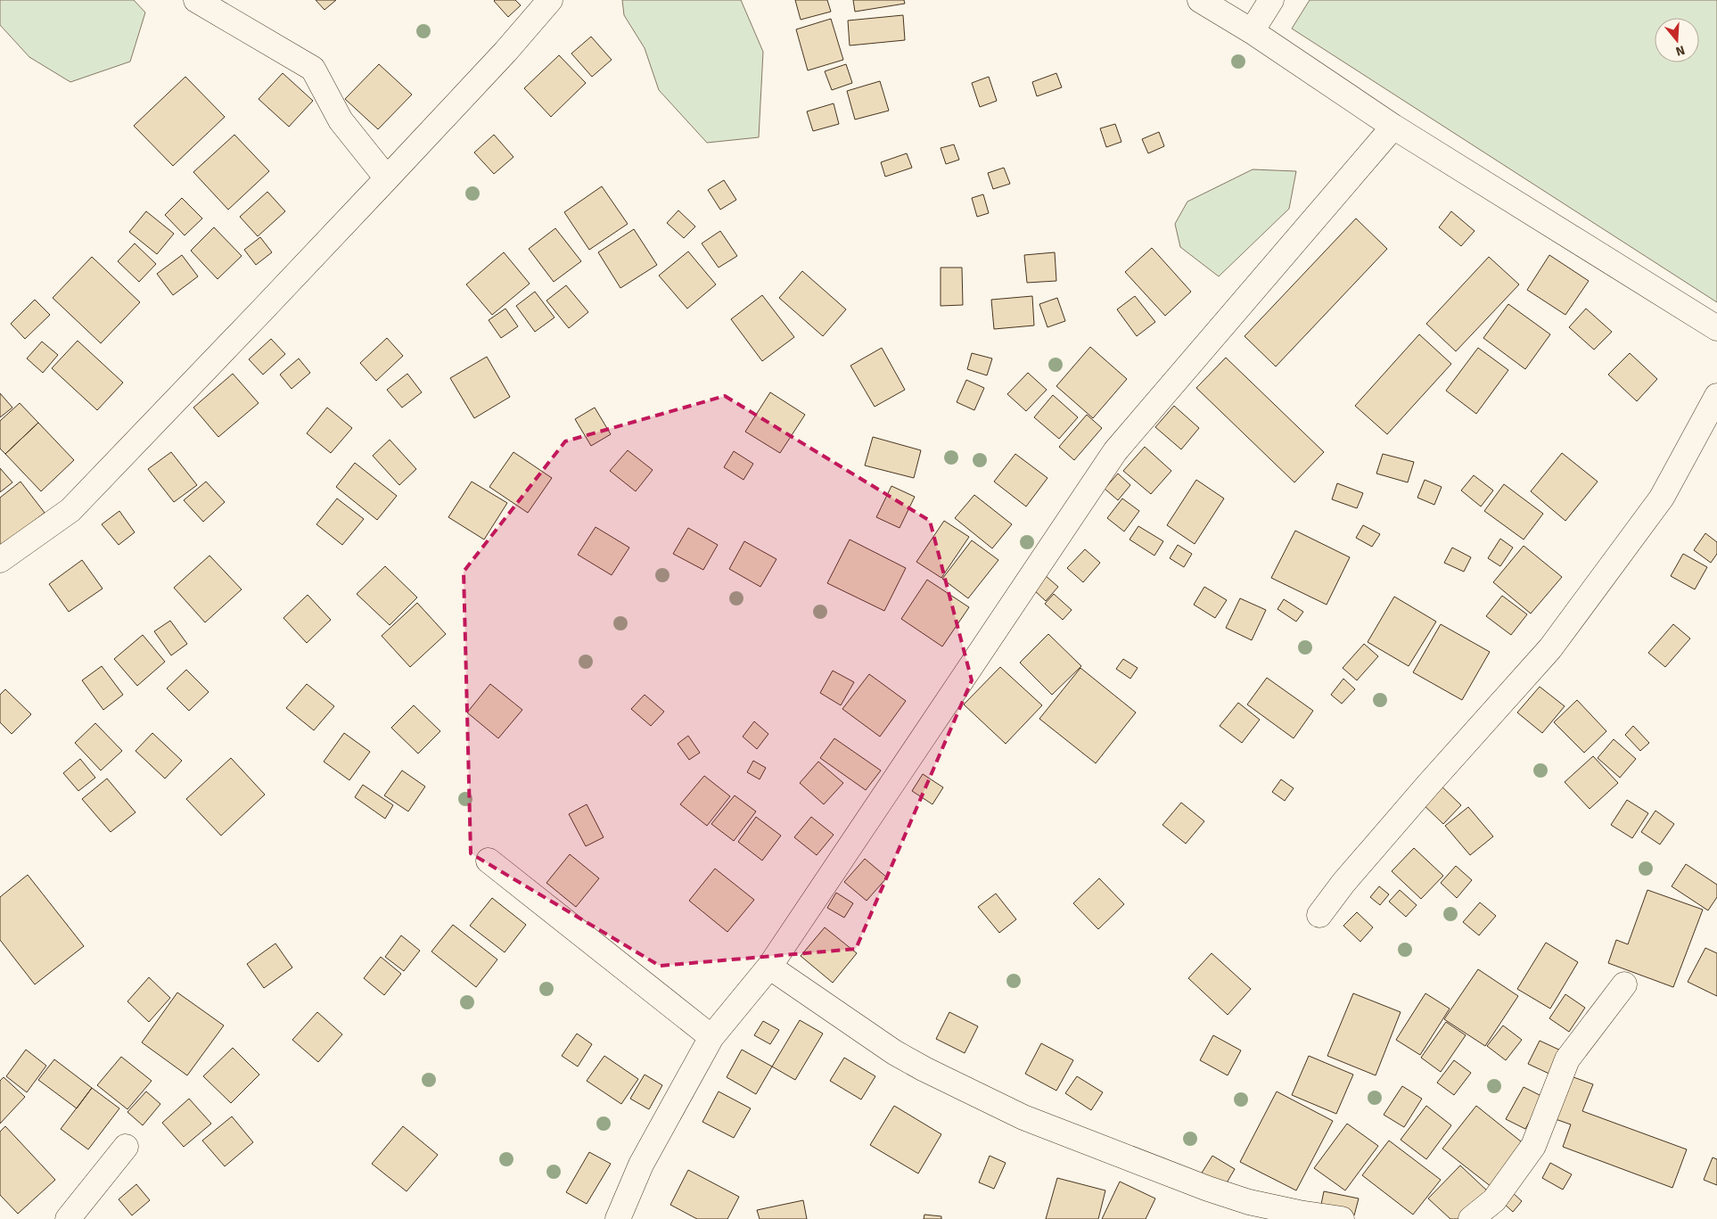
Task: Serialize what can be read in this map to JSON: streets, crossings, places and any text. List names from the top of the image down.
{
  "north": "bottom"
}
